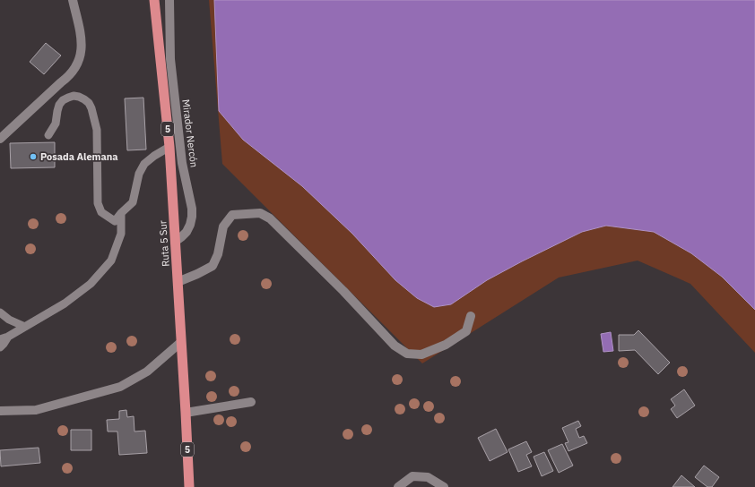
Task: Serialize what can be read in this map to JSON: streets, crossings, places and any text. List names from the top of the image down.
{
  "streets": {
    "highway": ["5", "Ruta 5 Sur"],
    "street": ["Mirador Nercón"]
  },
  "crossings": [
    ["Mirador Nercón", "Ruta 5 Sur"]
  ],
  "places": ["Posada Alemana"]
}
